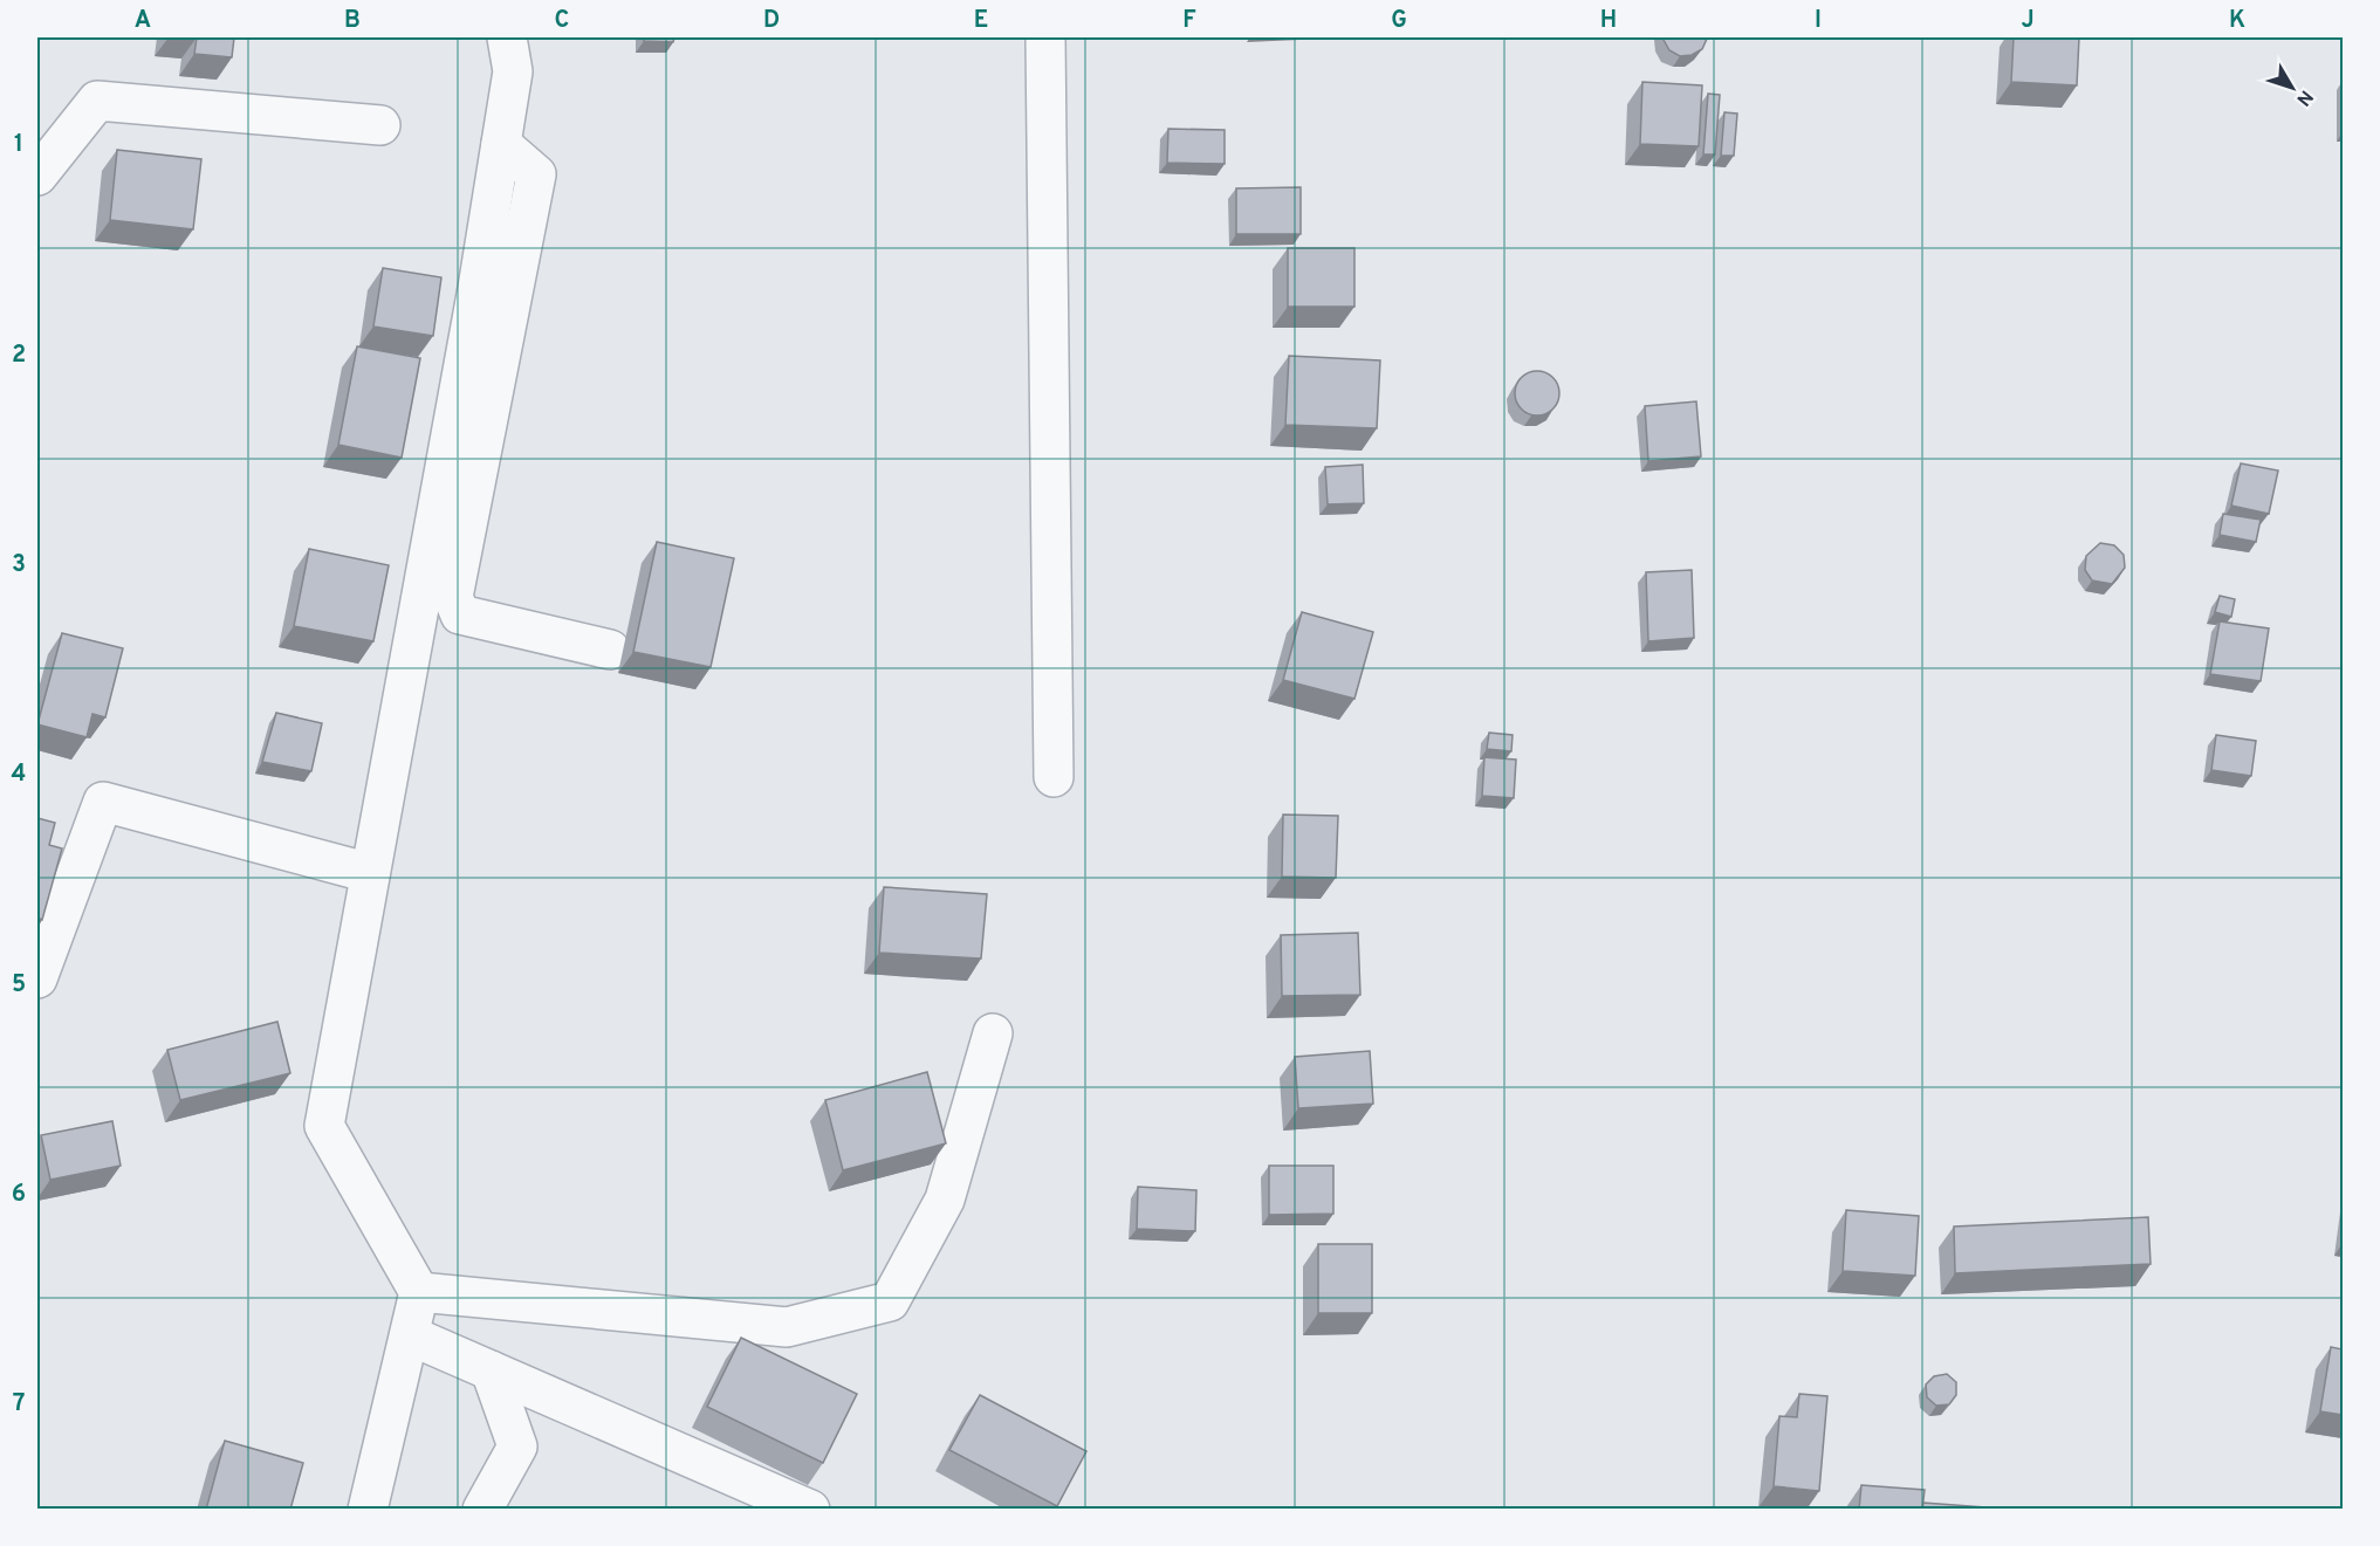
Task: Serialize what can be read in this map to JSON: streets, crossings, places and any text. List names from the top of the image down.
{
  "north": "bottom right",
  "grid": {
    "columns": [
      "A",
      "B",
      "C",
      "D",
      "E",
      "F",
      "G",
      "H",
      "I",
      "J",
      "K"
    ],
    "rows": [
      "1",
      "2",
      "3",
      "4",
      "5",
      "6",
      "7"
    ]
  }
}
